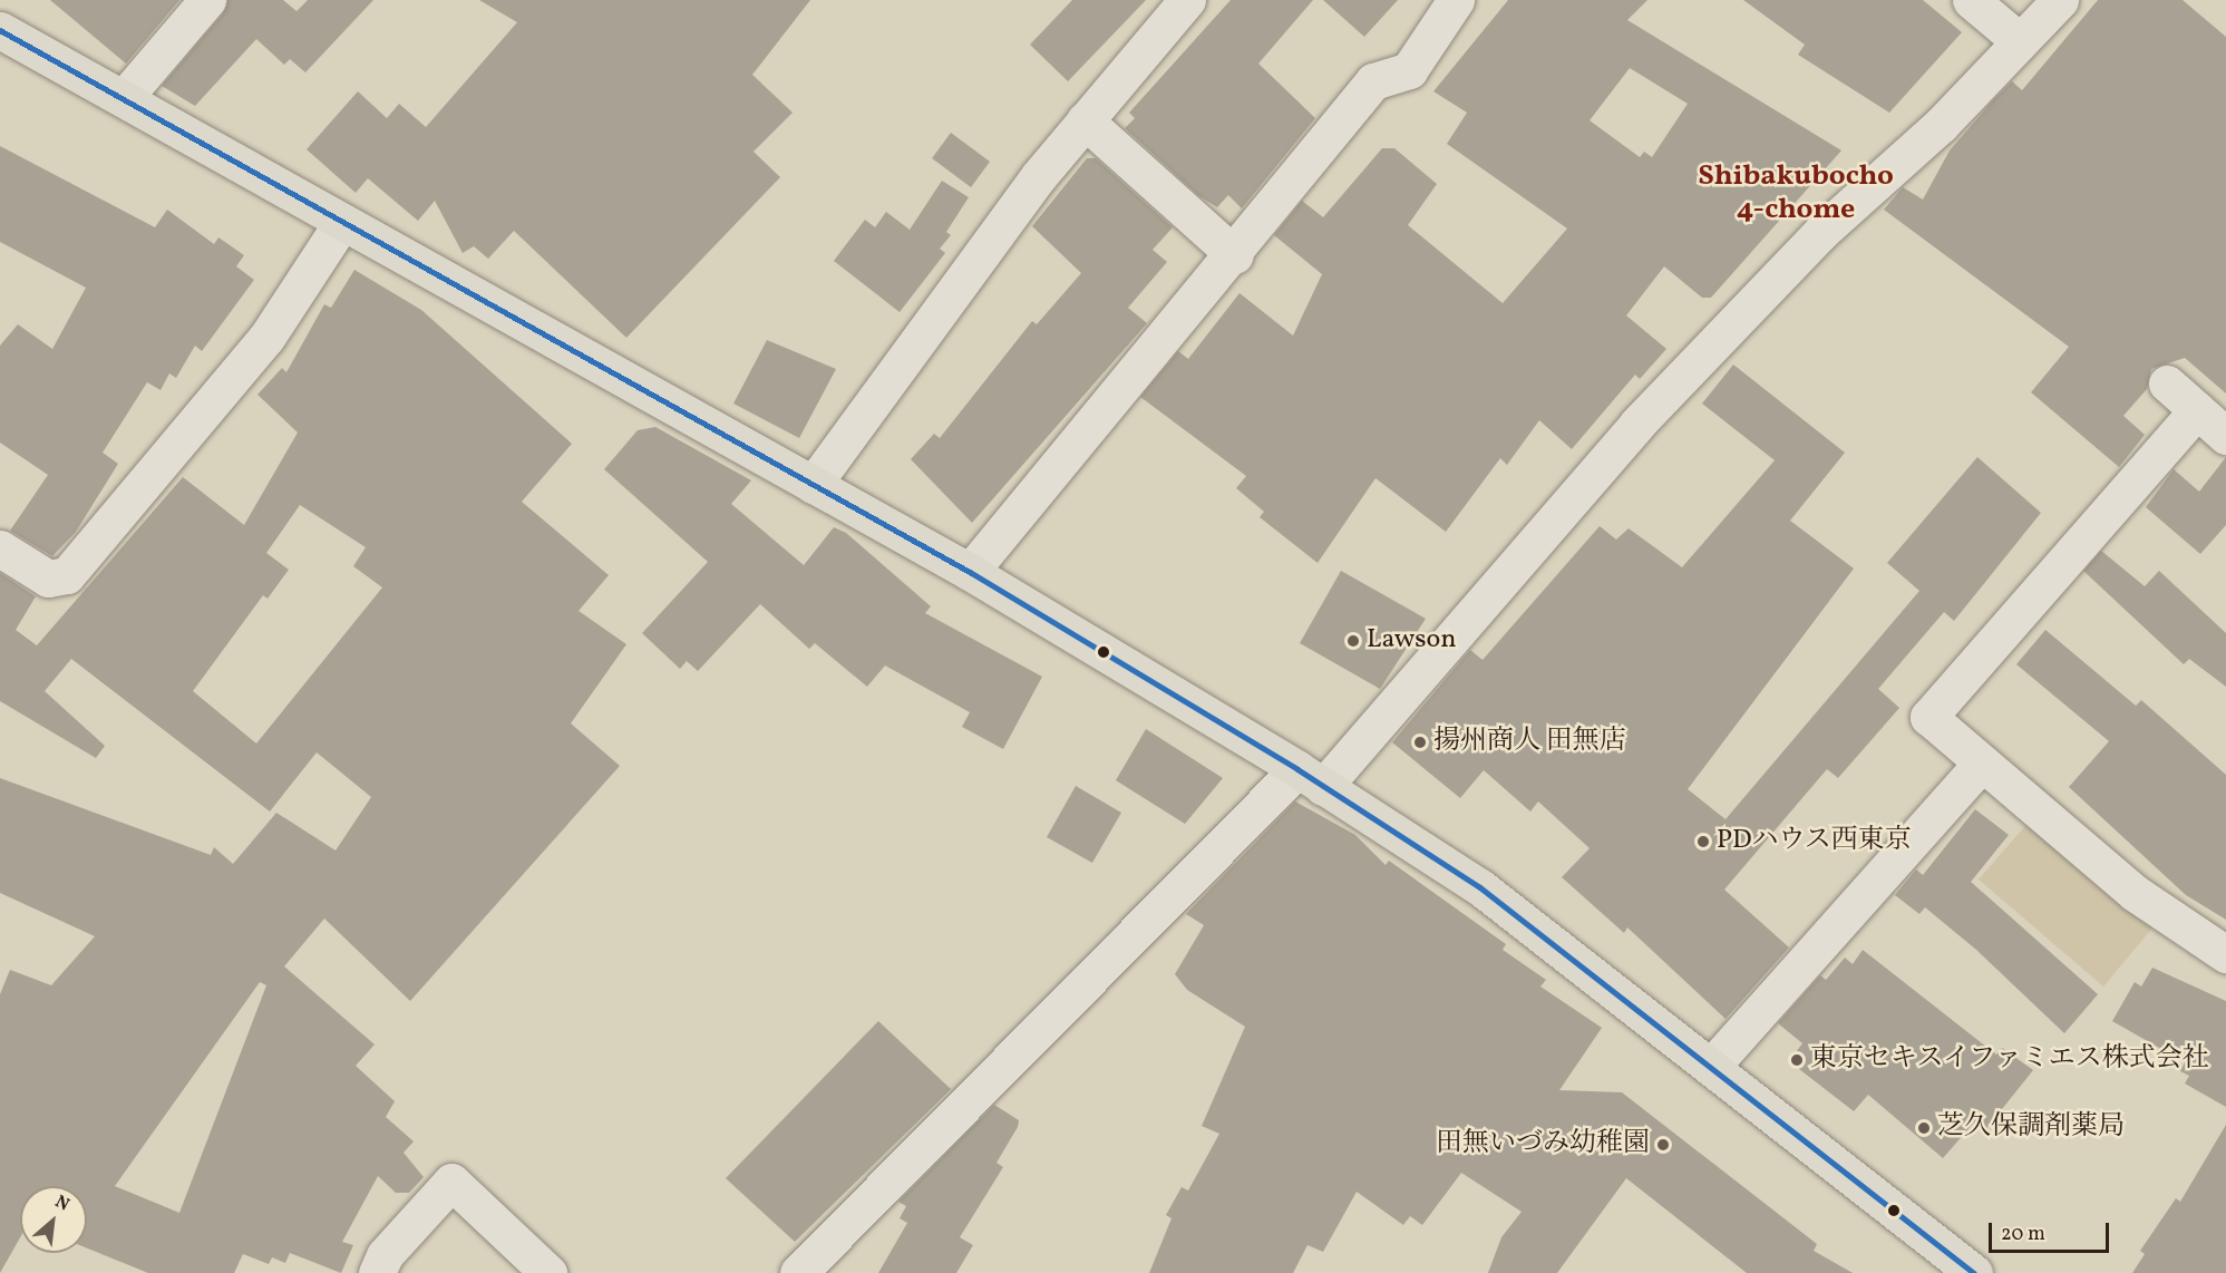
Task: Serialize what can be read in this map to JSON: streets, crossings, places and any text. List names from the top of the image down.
{
  "districts": ["Shibakubocho 4-chome"],
  "places": [
    "Lawson",
    "揚州商人 田無店",
    "PDハウス西東京",
    "東京セキスイファミエス株式会社",
    "芝久保調剤薬局",
    "田無いづみ幼稚園"
  ],
  "scale_bar": "20 m",
  "north": "top right"
}
